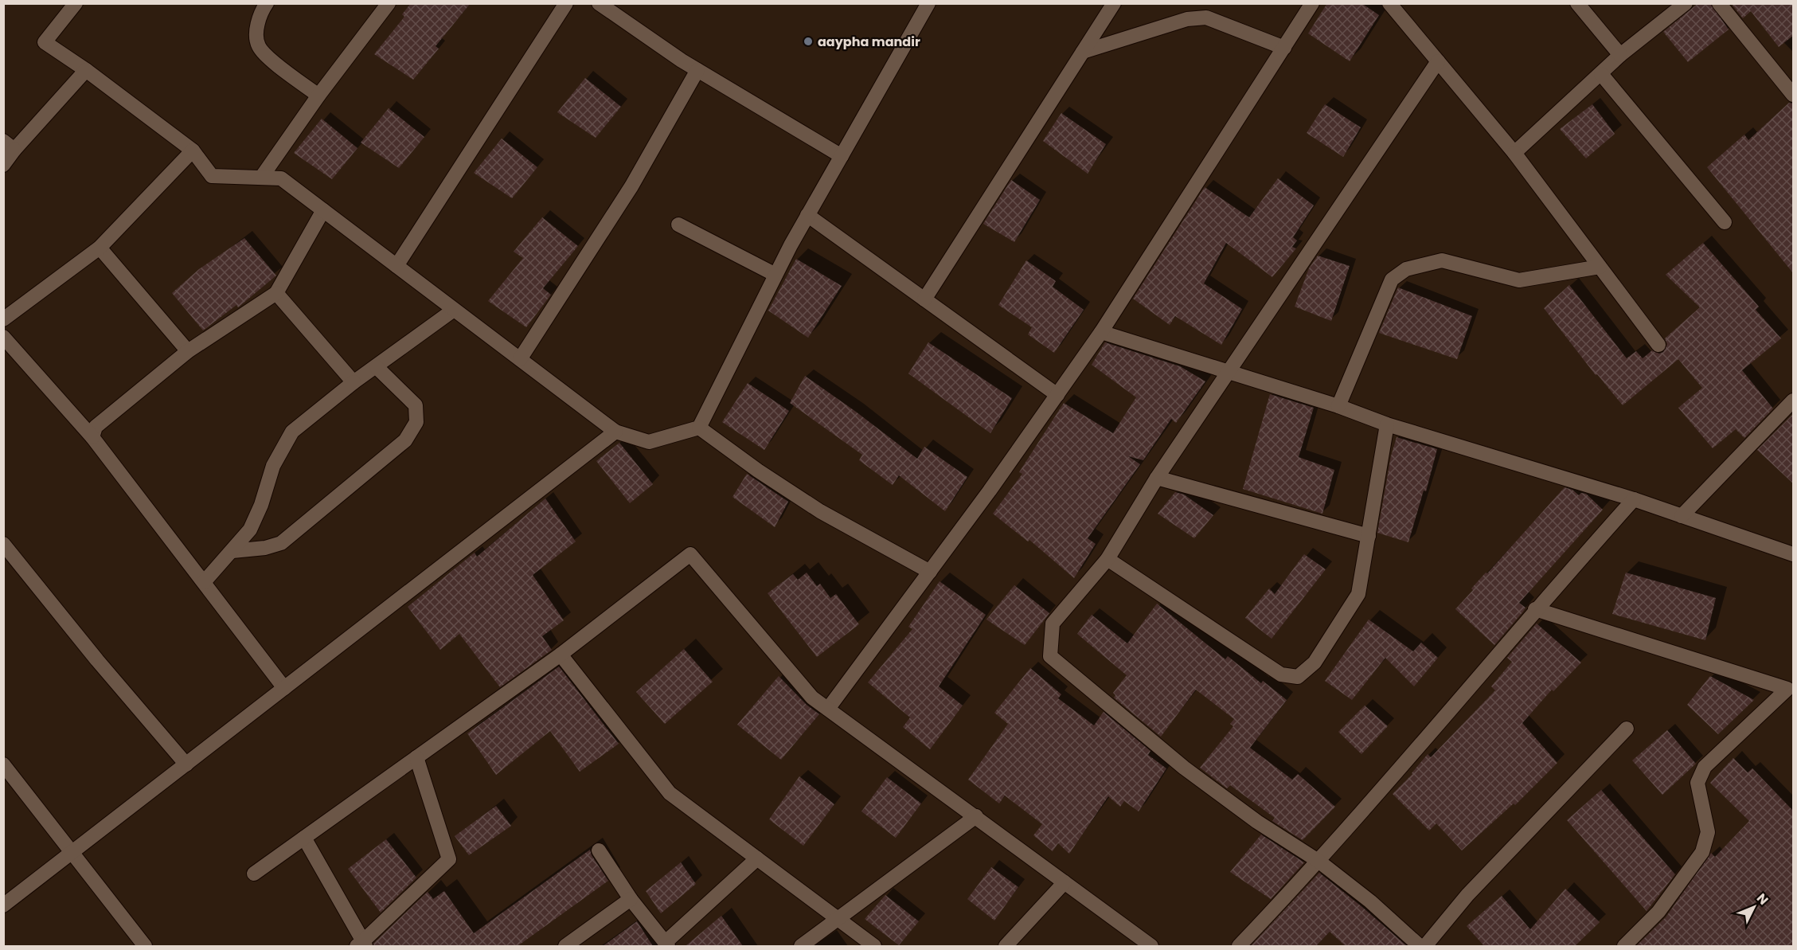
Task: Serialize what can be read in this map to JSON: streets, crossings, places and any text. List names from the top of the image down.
{
  "places": ["aaypha mandir"],
  "north": "top right"
}
